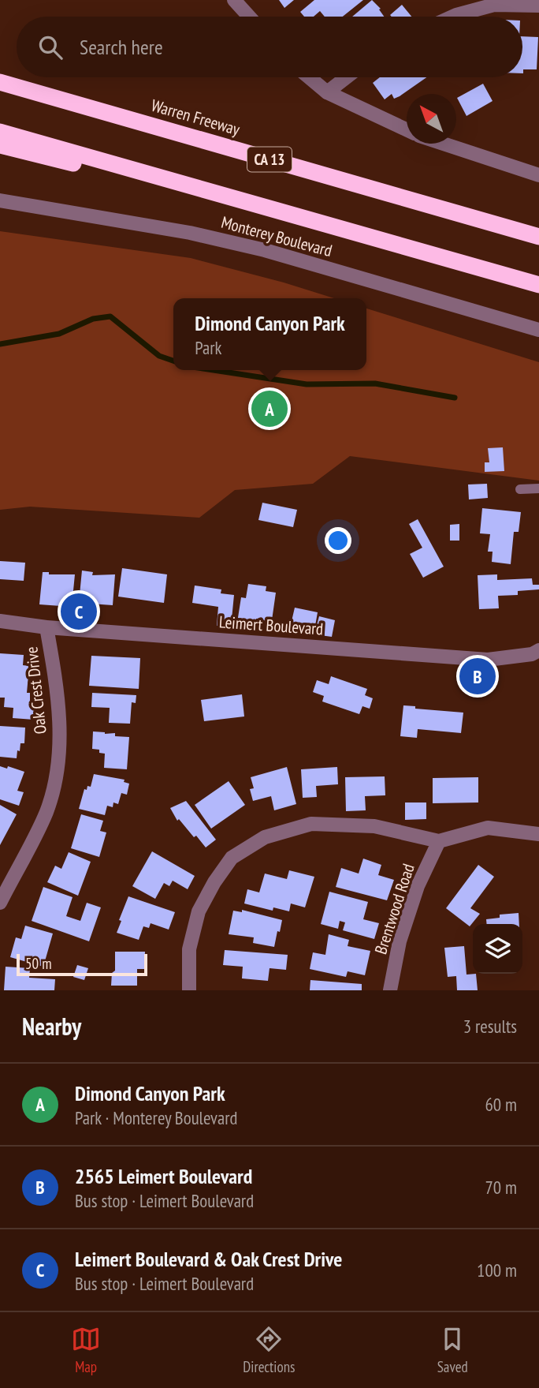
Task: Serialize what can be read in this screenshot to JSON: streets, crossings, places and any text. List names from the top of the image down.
{
  "streets": {
    "highway": ["Warren Freeway", "CA 13"],
    "street": [
      "Monterey Boulevard",
      "Leimert Boulevard",
      "Oak Crest Drive",
      "Brentwood Road"
    ]
  },
  "crossings": [
    ["Leimert Boulevard", "Oak Crest Drive"]
  ],
  "scale_bar": "50 m",
  "north": "top left",
  "page": {
    "search": "Search here",
    "popup": ["Dimond Canyon Park", "Park"],
    "pins": ["A", "C", "B"],
    "scale": "50 m",
    "heading": ["Nearby", "3 results"],
    "list": [
      {
        "mark": "A",
        "name": "Dimond Canyon Park",
        "note": "Park · Monterey Boulevard",
        "value": "60 m"
      },
      {
        "mark": "B",
        "name": "2565 Leimert Boulevard",
        "note": "Bus stop · Leimert Boulevard",
        "value": "70 m"
      },
      {
        "mark": "C",
        "name": "Leimert Boulevard & Oak Crest Drive",
        "note": "Bus stop · Leimert Boulevard",
        "value": "100 m"
      }
    ],
    "nav": ["Map", "Directions", "Saved"]
  }
}
